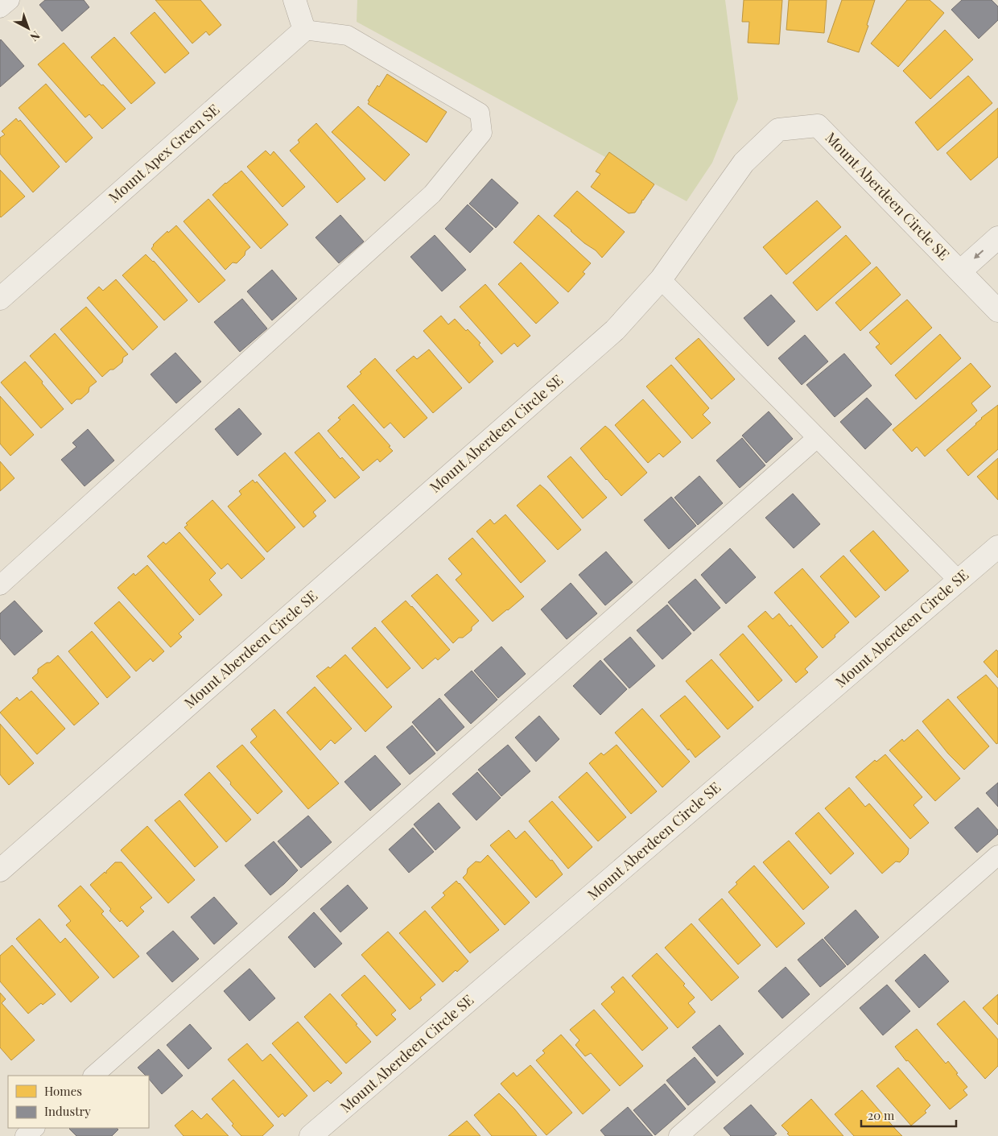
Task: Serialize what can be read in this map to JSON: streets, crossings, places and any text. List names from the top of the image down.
{
  "streets": {
    "street": ["Mount Apex Green SE", "Mount Aberdeen Circle SE"]
  },
  "legend": ["Homes", "Industry"],
  "scale_bar": "20 m",
  "north": "bottom right"
}
